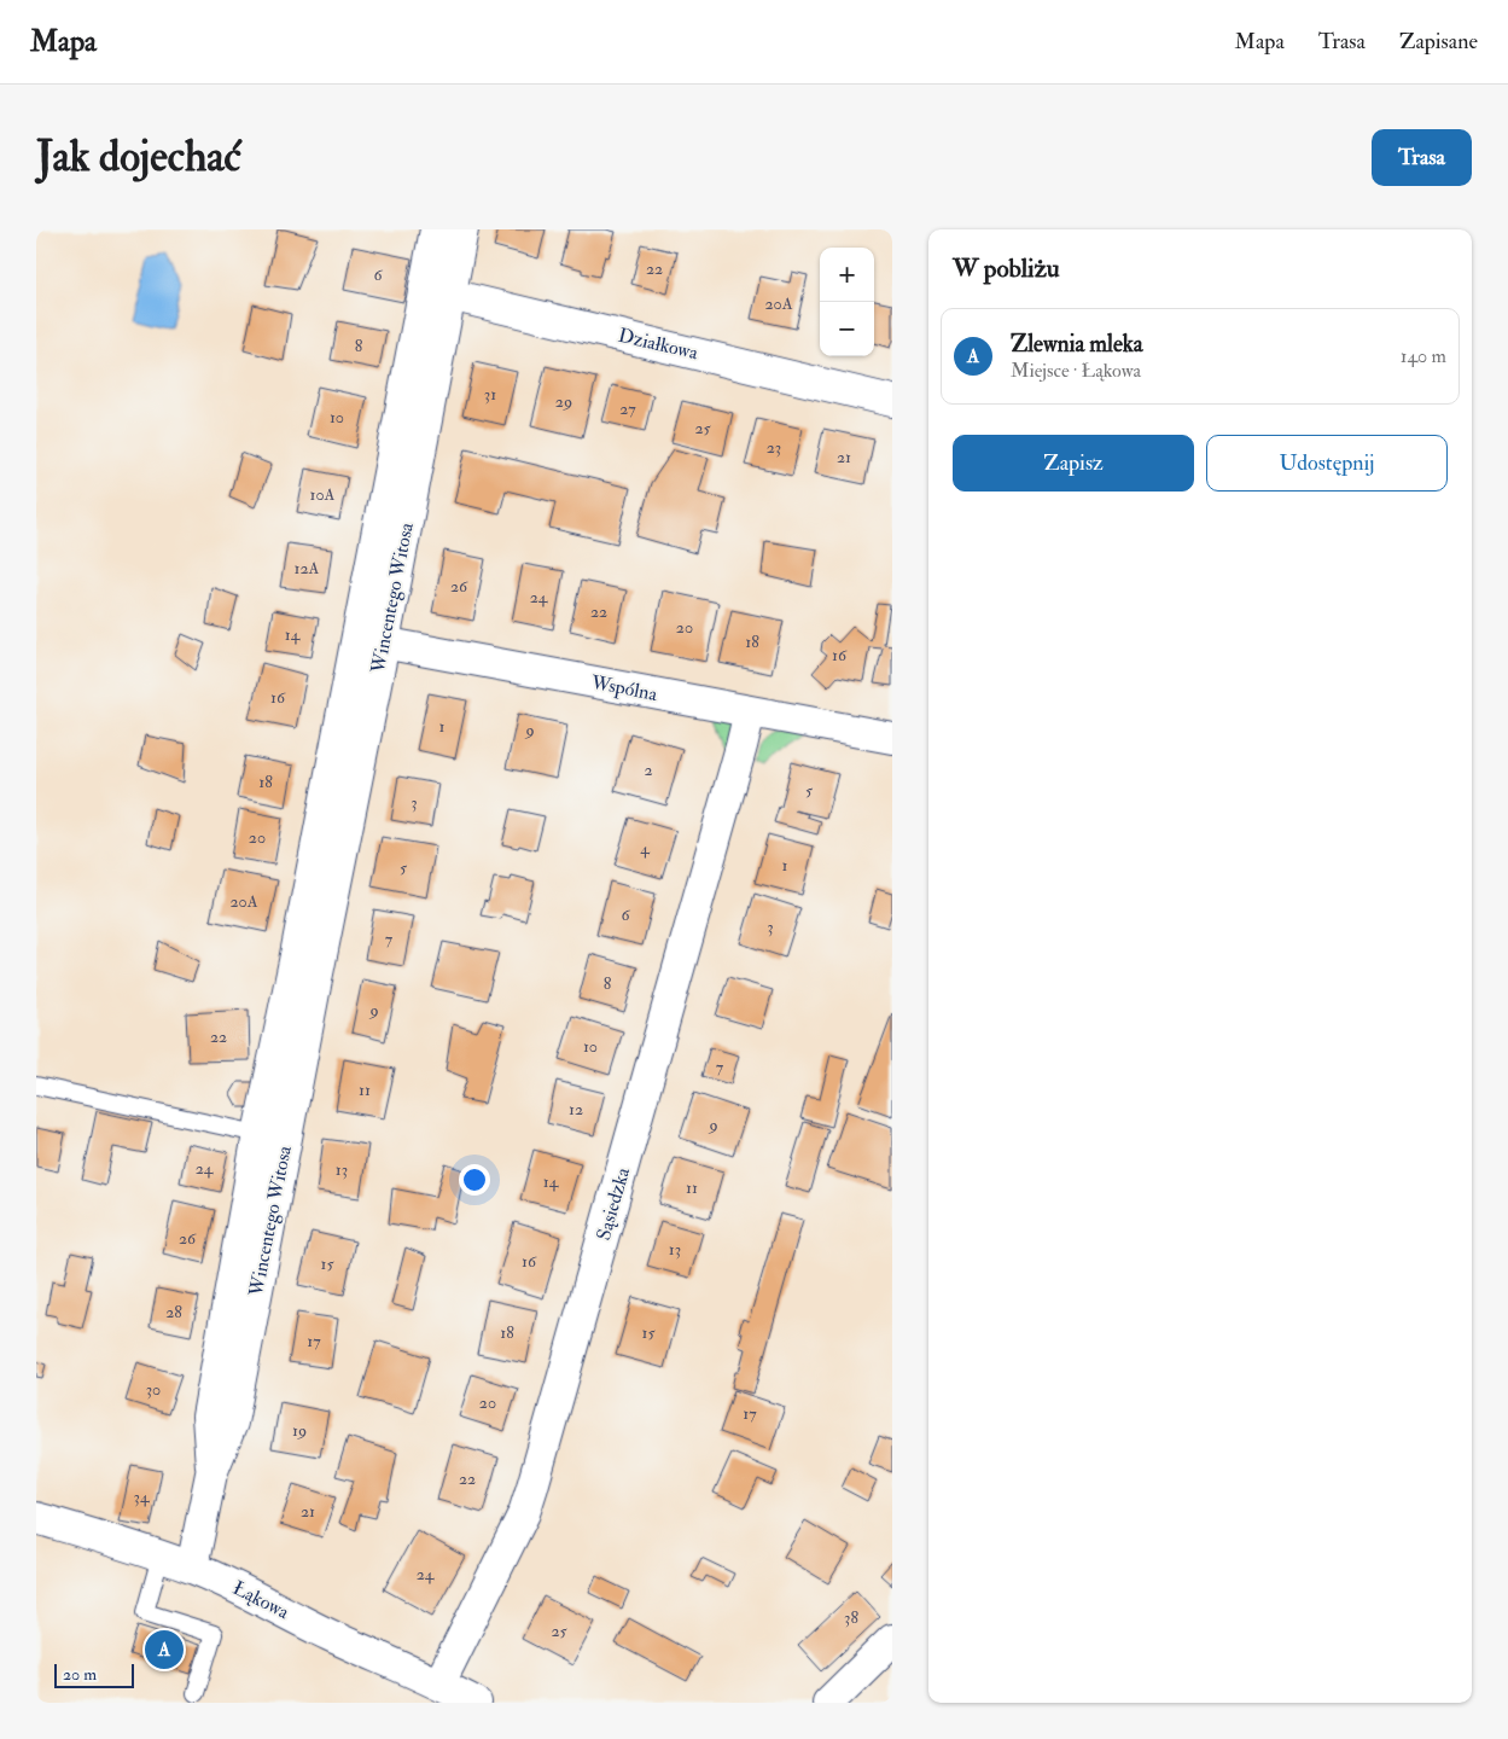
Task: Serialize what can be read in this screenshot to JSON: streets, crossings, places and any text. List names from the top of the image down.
{
  "streets": {
    "street": [
      "Działkowa",
      "Wincentego Witosa",
      "Wspólna",
      "Sąsiedzka",
      "Łąkowa"
    ]
  },
  "crossings": [
    ["Działkowa", "Wincentego Witosa"],
    ["Wincentego Witosa", "Wspólna"],
    ["Wincentego Witosa", "Łąkowa"],
    ["Wspólna", "Sąsiedzka"],
    ["Sąsiedzka", "Łąkowa"]
  ],
  "house_numbers": [
    "22",
    "6",
    "20A",
    "8",
    "31",
    "29",
    "27",
    "10",
    "25",
    "23",
    "21",
    "10A",
    "12A",
    "26",
    "24",
    "22",
    "20",
    "14",
    "18",
    "16",
    "16",
    "1",
    "9",
    "2",
    "18",
    "5",
    "3",
    "20",
    "4",
    "1",
    "5",
    "20A",
    "6",
    "3",
    "7",
    "8",
    "9",
    "22",
    "10",
    "7",
    "11",
    "12",
    "9",
    "24",
    "13",
    "14",
    "11",
    "26",
    "13",
    "16",
    "15",
    "28",
    "18",
    "15",
    "17",
    "30",
    "20",
    "17",
    "19",
    "22",
    "34",
    "21",
    "24",
    "38",
    "25"
  ],
  "scale_bar": "20 m",
  "page": {
    "header": "Mapa",
    "nav": ["Mapa", "Trasa", "Zapisane"],
    "buttons": [
      "Trasa",
      ["Zapisz", "Udostępnij"]
    ],
    "title": "Jak dojechać",
    "heading": "W pobliżu",
    "map_buttons": ["+", "−"],
    "list": [
      {
        "mark": "A",
        "name": "Zlewnia mleka",
        "note": "Miejsce · Łąkowa",
        "value": "140 m"
      }
    ],
    "pins": "A",
    "scale": "20 m"
  }
}
